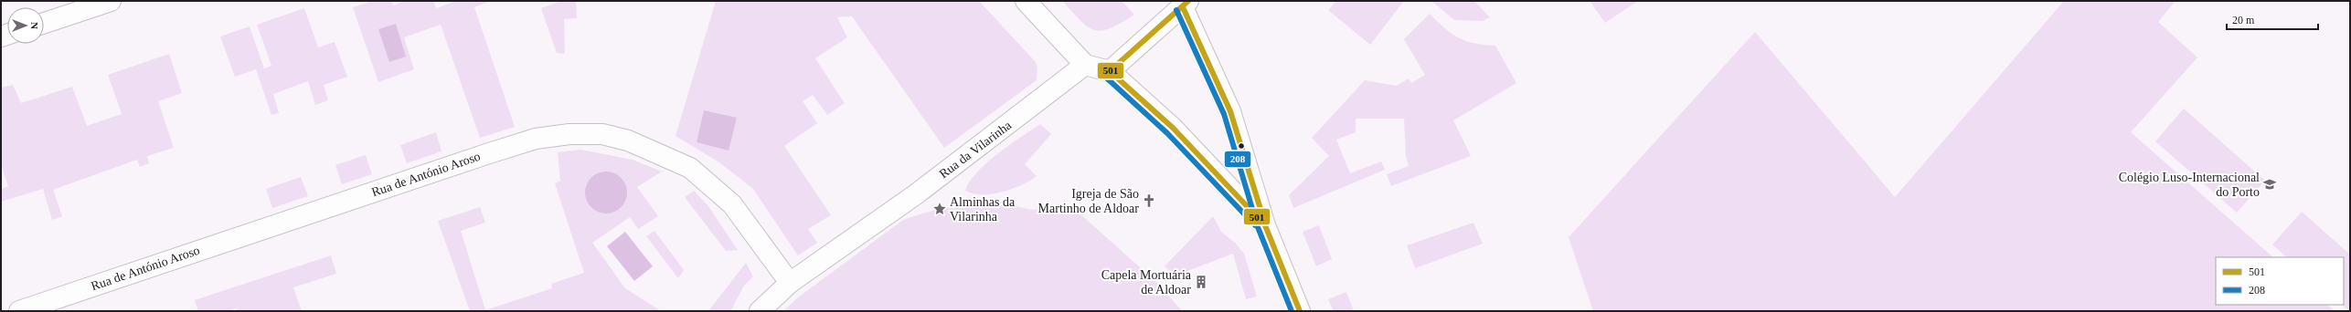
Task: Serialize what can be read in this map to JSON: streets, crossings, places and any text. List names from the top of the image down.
{
  "streets": {
    "street": ["Rua da Vilarinha", "Rua de António Aroso"]
  },
  "crossings": [
    ["Rua da Vilarinha", "Rua de António Aroso"]
  ],
  "places": {
    "school or university": ["Colégio Luso-Internacional do Porto"],
    "church": ["Igreja de São Martinho de Aldoar"],
    "place": ["Alminhas da Vilarinha"],
    "building": ["Capela Mortuária de Aldoar"]
  },
  "lines": ["transit line 501", "transit line 208"],
  "legend": ["501", "208"],
  "scale_bar": "20 m",
  "north": "right"
}
